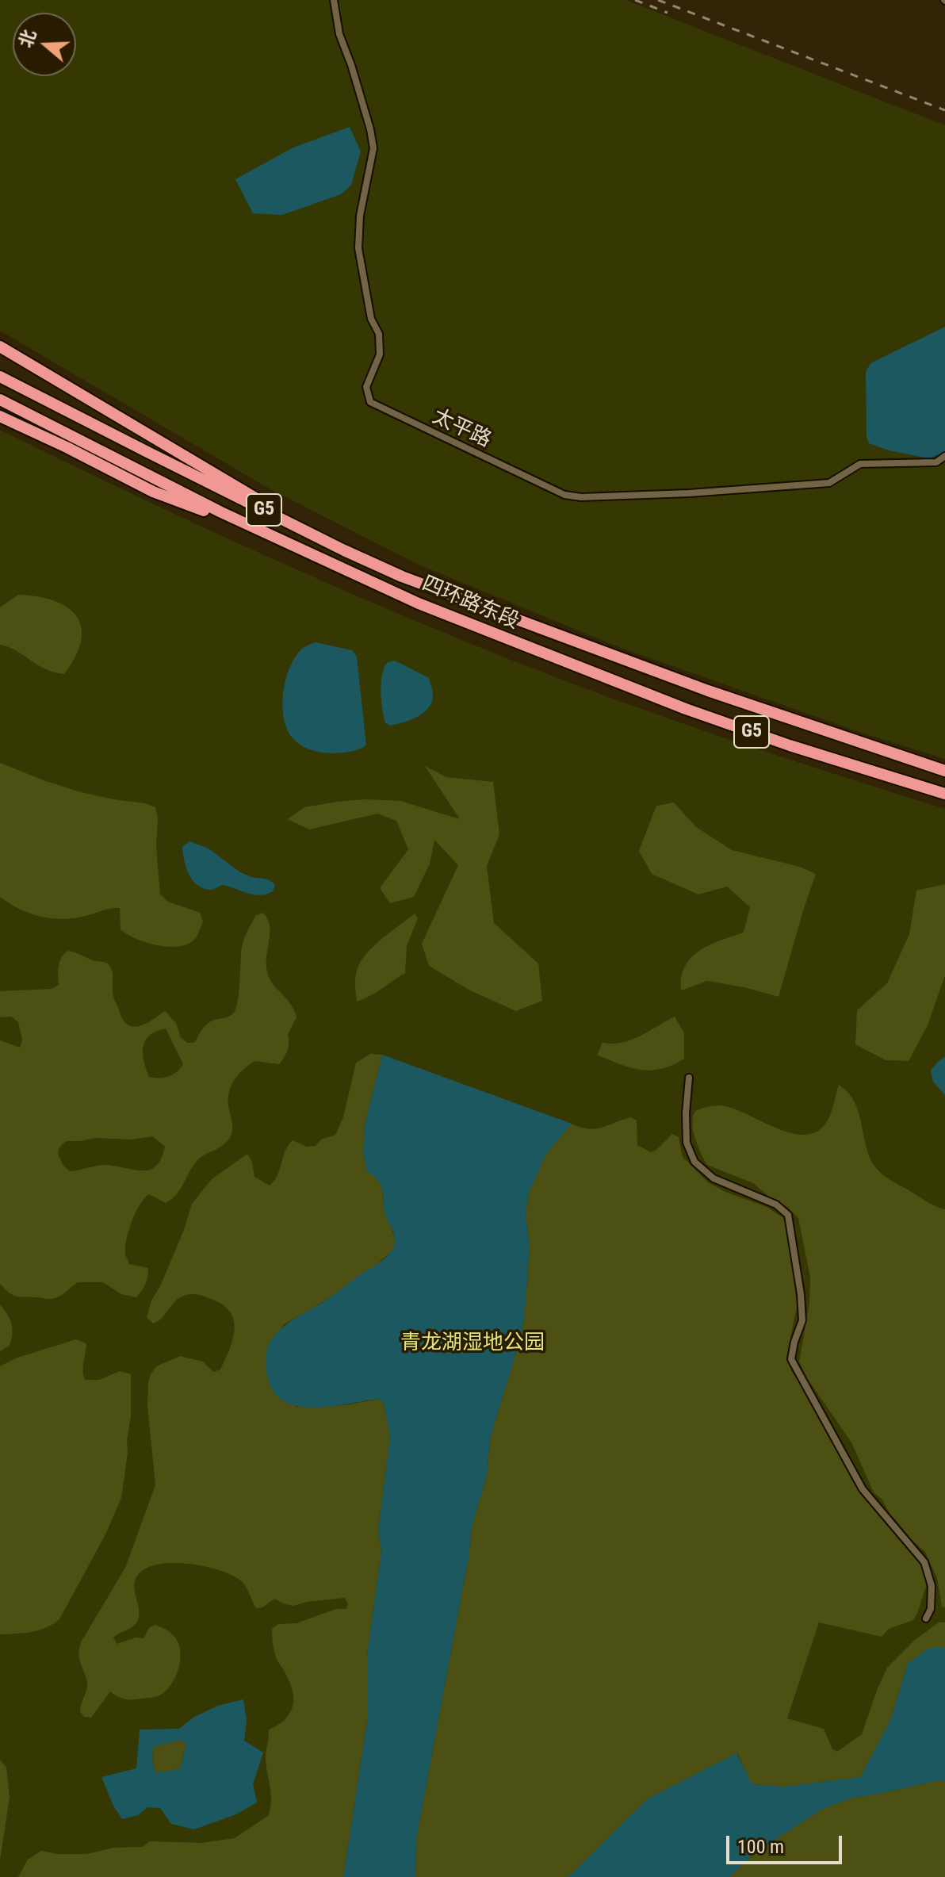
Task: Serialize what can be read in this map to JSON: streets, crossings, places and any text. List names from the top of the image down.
{
  "streets": {
    "highway": ["G5", "四环路东段"],
    "street": ["太平路"]
  },
  "parks": ["青龙湖湿地公园"],
  "scale_bar": "100 m",
  "north": "left"
}
